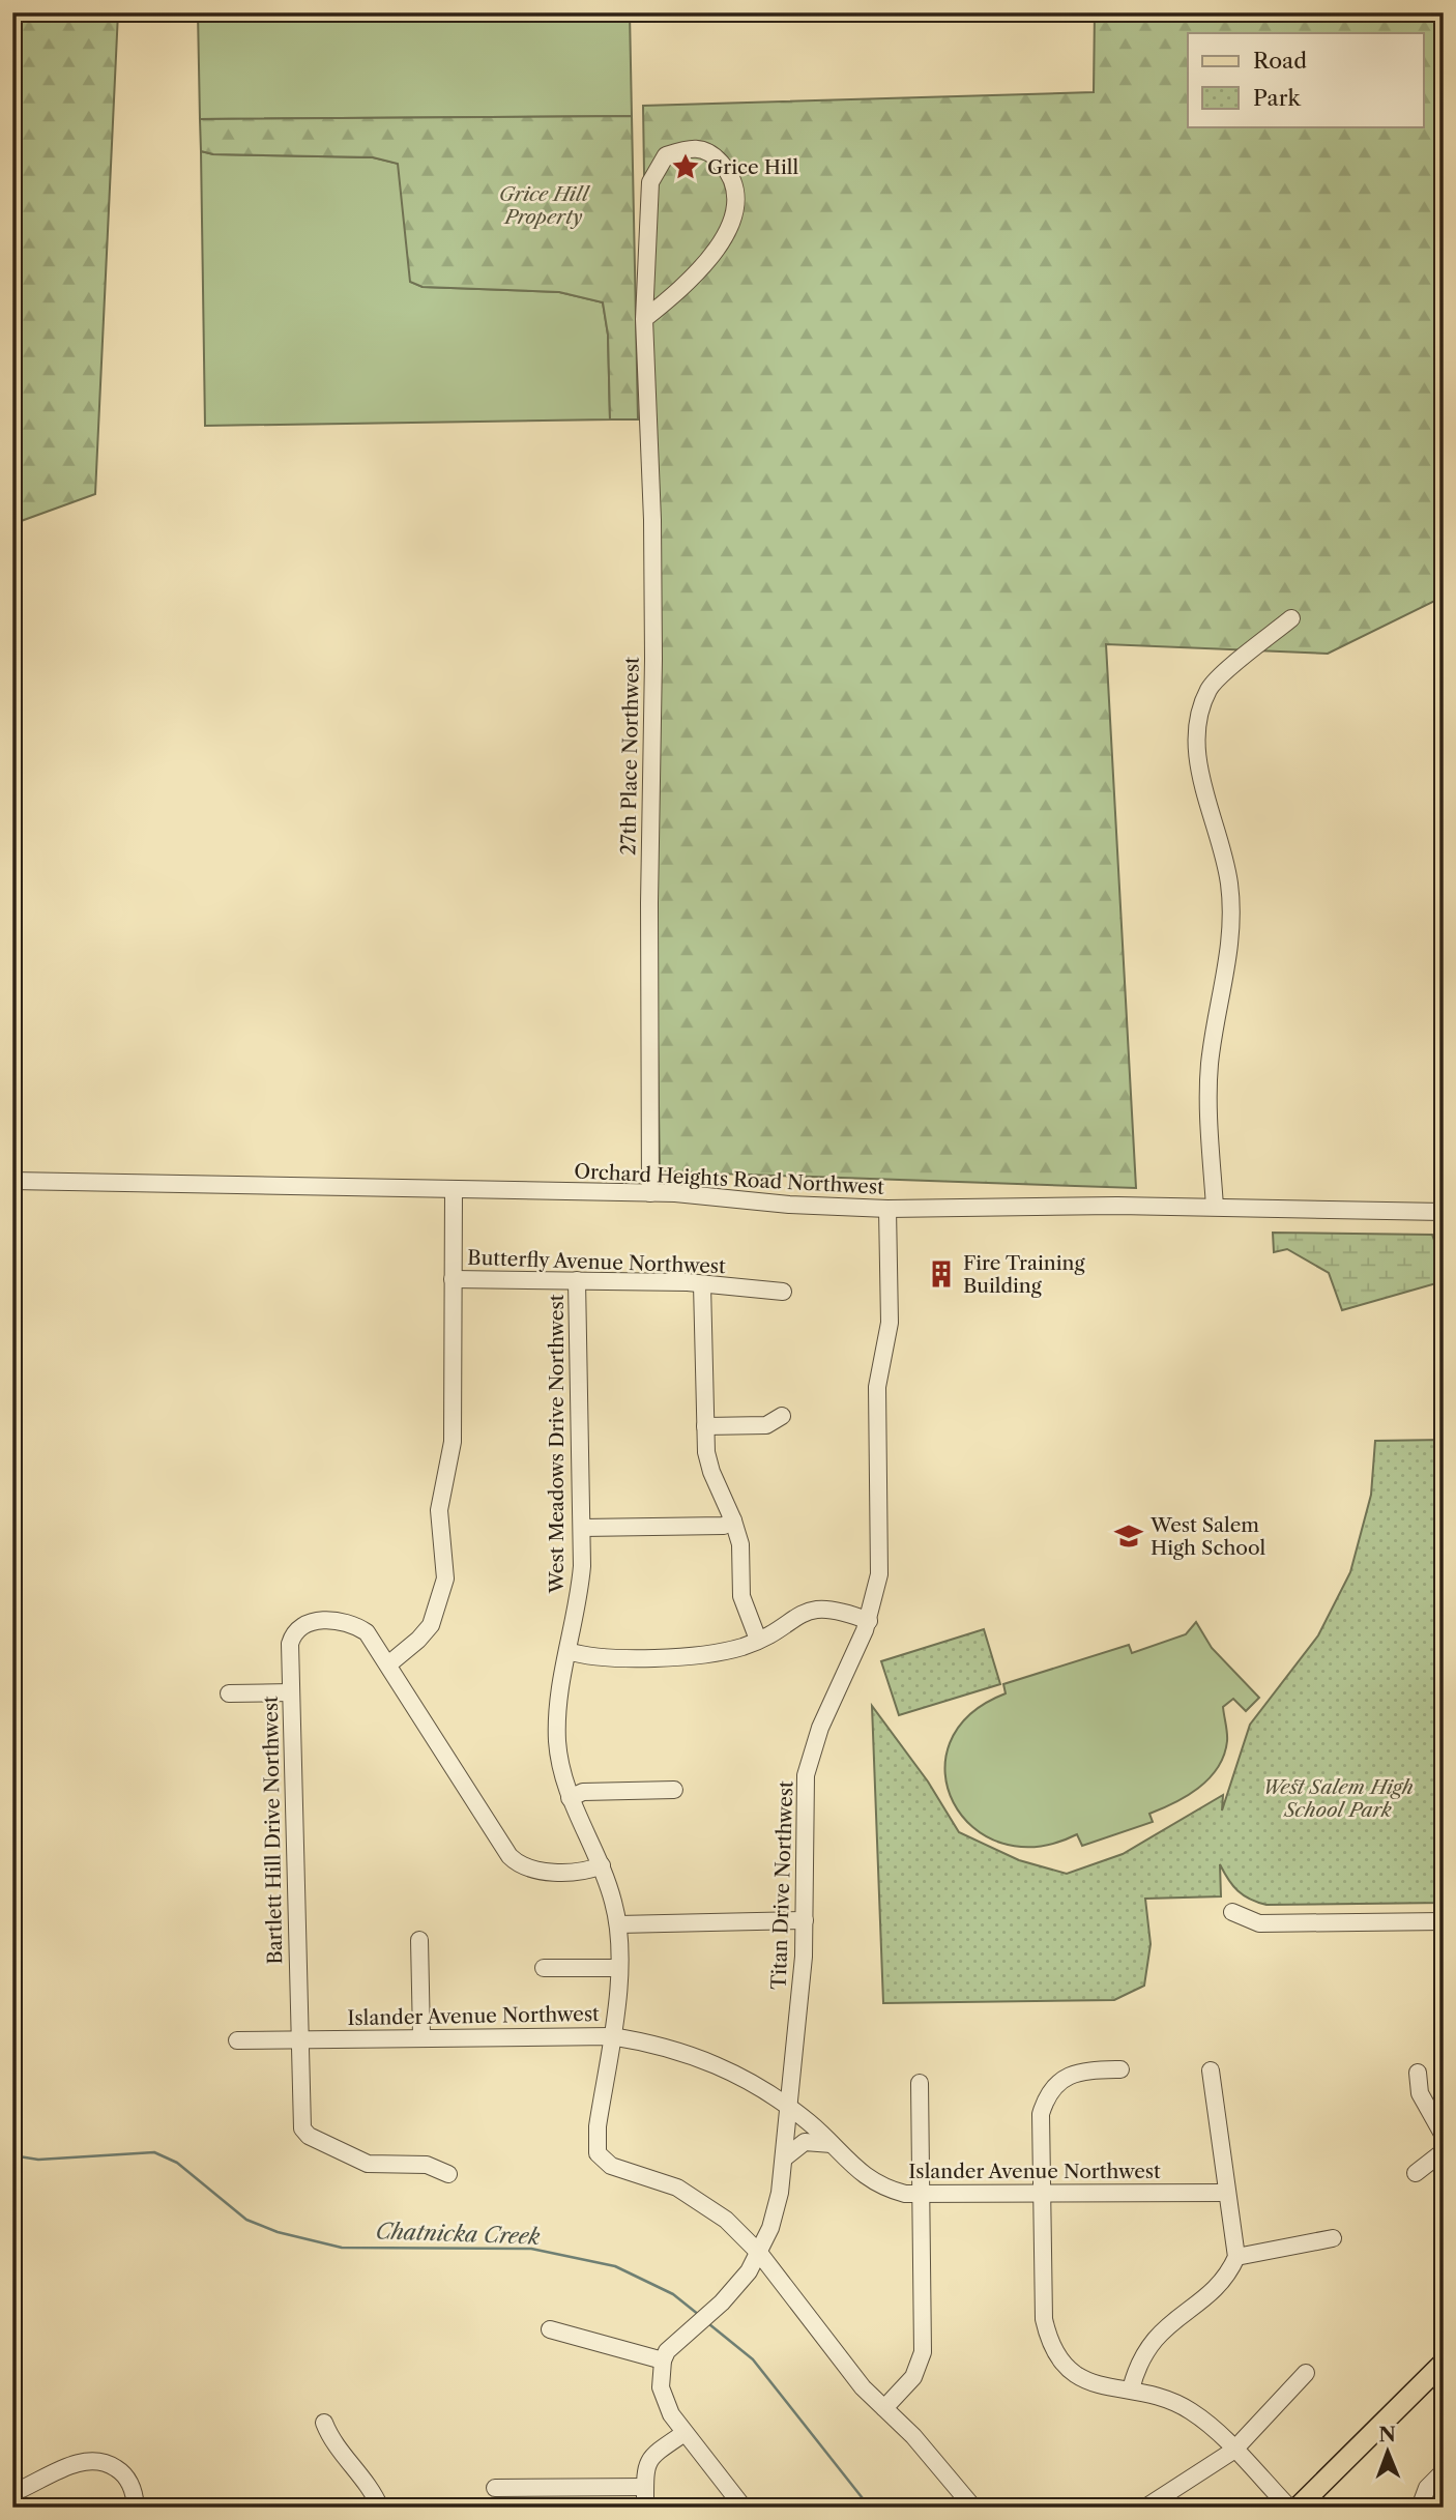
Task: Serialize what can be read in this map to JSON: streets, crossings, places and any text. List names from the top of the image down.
{
  "streets": {
    "street": [
      "27th Place Northwest",
      "Orchard Heights Road Northwest",
      "Butterfly Avenue Northwest",
      "West Meadows Drive Northwest",
      "Bartlett Hill Drive Northwest",
      "Titan Drive Northwest",
      "Islander Avenue Northwest"
    ]
  },
  "crossings": [
    ["27th Place Northwest", "Orchard Heights Road Northwest"],
    ["Orchard Heights Road Northwest", "Titan Drive Northwest"],
    ["Butterfly Avenue Northwest", "West Meadows Drive Northwest"],
    ["West Meadows Drive Northwest", "Titan Drive Northwest"],
    ["West Meadows Drive Northwest", "Islander Avenue Northwest"],
    ["Bartlett Hill Drive Northwest", "Islander Avenue Northwest"],
    ["Titan Drive Northwest", "Islander Avenue Northwest"]
  ],
  "water": ["Chatnicka Creek"],
  "parks": ["Grice Hill Property", "West Salem High School Park"],
  "places": {
    "place": ["Grice Hill"],
    "building": ["Fire Training Building"],
    "school or university": ["West Salem High School"]
  },
  "legend": ["Road", "Park"],
  "north": "top"
}
